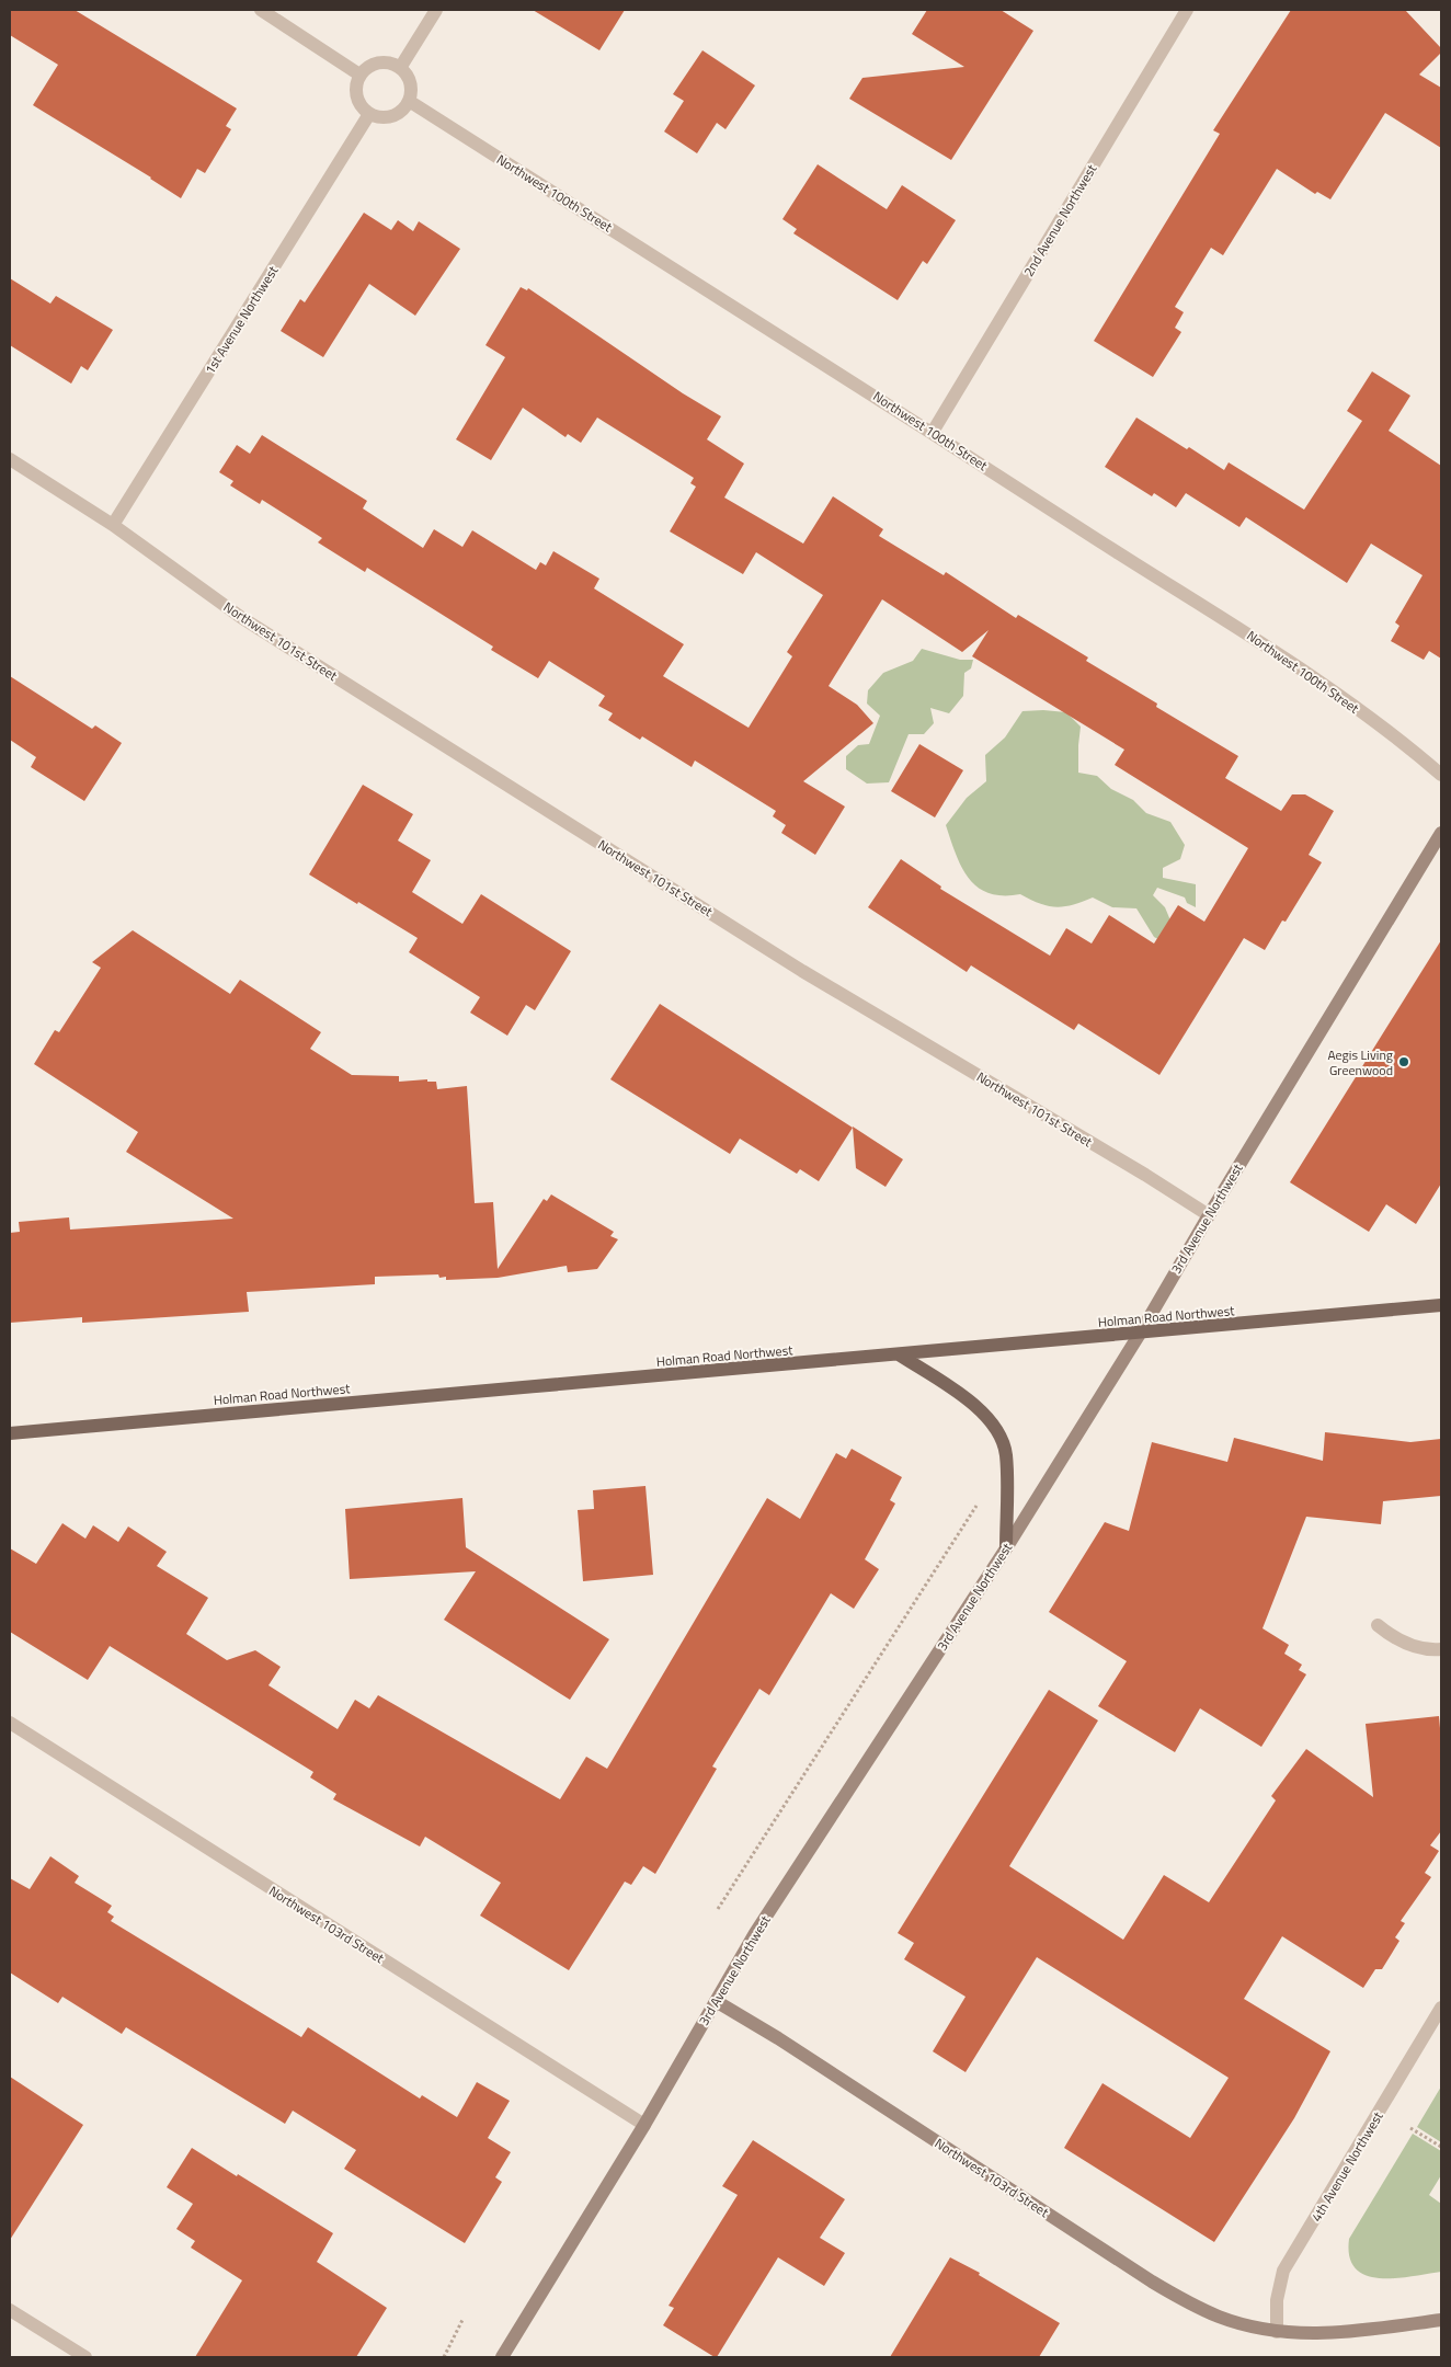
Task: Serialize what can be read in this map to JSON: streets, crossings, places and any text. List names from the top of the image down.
{
  "streets": {
    "main road": ["Holman Road Northwest"],
    "street": [
      "Northwest 100th Street",
      "2nd Avenue Northwest",
      "1st Avenue Northwest",
      "Northwest 101st Street",
      "3rd Avenue Northwest",
      "Northwest 103rd Street",
      "4th Avenue Northwest"
    ]
  },
  "crossings": [
    ["Northwest 100th Street", "2nd Avenue Northwest"],
    ["Northwest 100th Street", "1st Avenue Northwest"],
    ["1st Avenue Northwest", "Northwest 101st Street"],
    ["Northwest 101st Street", "3rd Avenue Northwest"],
    ["3rd Avenue Northwest", "Holman Road Northwest"],
    ["3rd Avenue Northwest", "Northwest 103rd Street"],
    ["Northwest 103rd Street", "4th Avenue Northwest"]
  ],
  "places": ["Aegis Living Greenwood"]
}
